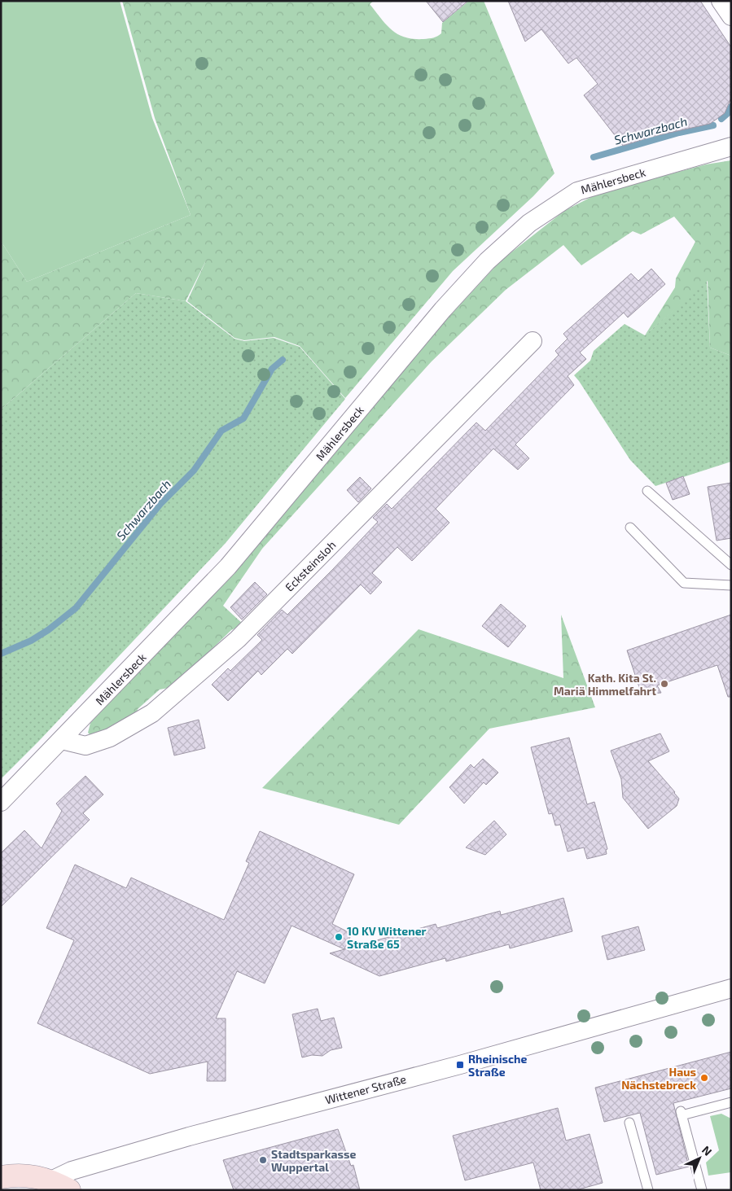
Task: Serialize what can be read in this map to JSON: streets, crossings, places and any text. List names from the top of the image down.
{
  "streets": {
    "main road": ["Wittener Straße"],
    "street": ["Mählersbeck", "Ecksteinsloh"]
  },
  "crossings": [
    ["Mählersbeck", "Ecksteinsloh"]
  ],
  "water": ["Schwarzbach"],
  "places": {
    "other": [
      "Kath. Kita St. Mariä Himmelfahrt",
      "10 KV Wittener Straße 65",
      "Haus Nächstebreck",
      "Stadtsparkasse Wuppertal"
    ],
    "transit": ["Rheinische Straße"]
  },
  "north": "top right"
}
